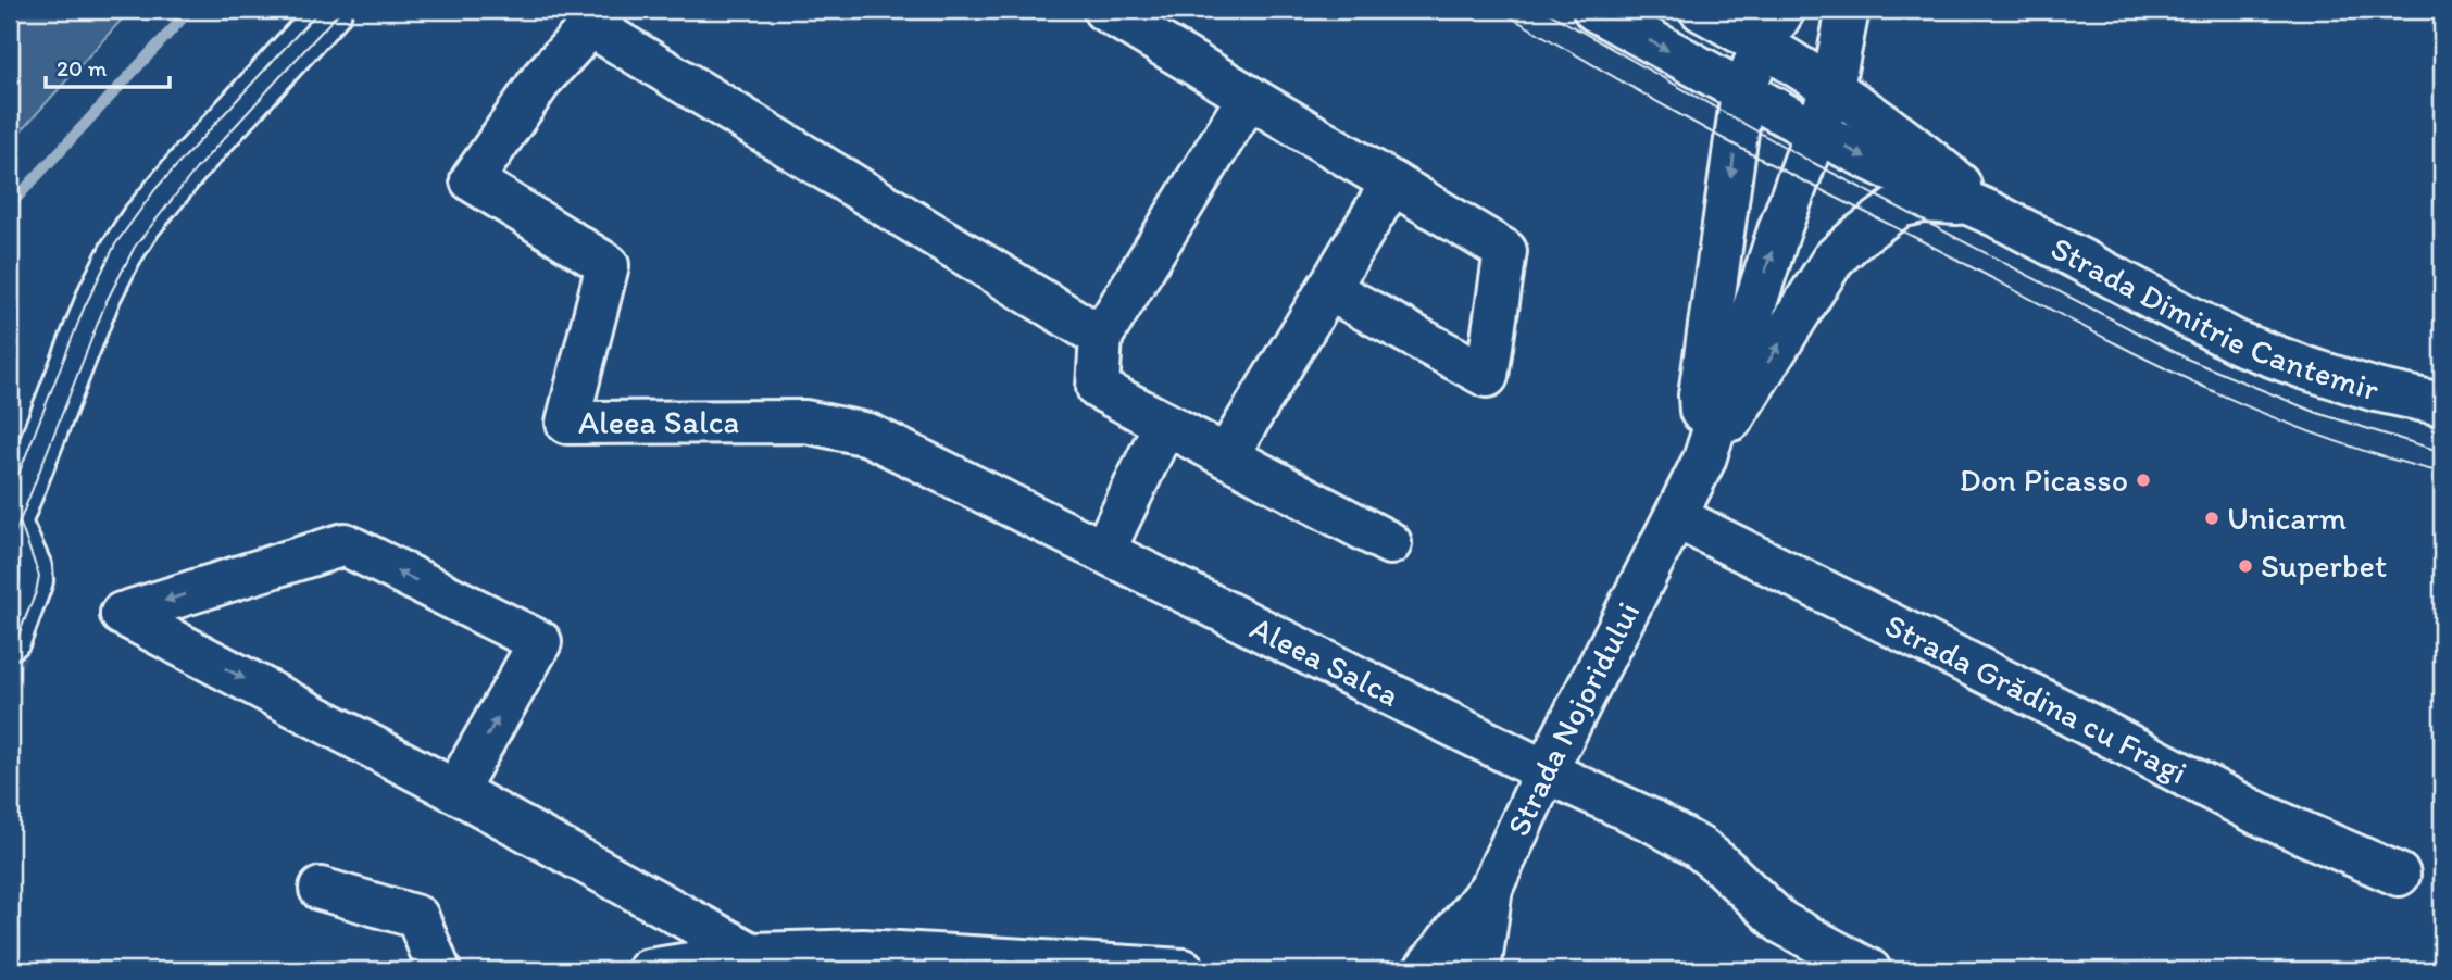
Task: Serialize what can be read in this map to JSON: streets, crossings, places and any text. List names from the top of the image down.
{
  "streets": {
    "street": [
      "Strada Dimitrie Cantemir",
      "Aleea Salca",
      "Strada Grădina cu Fragi",
      "Strada Nojoridului"
    ]
  },
  "crossings": [
    ["Strada Dimitrie Cantemir", "Strada Nojoridului"],
    ["Aleea Salca", "Strada Nojoridului"],
    ["Strada Grădina cu Fragi", "Strada Nojoridului"]
  ],
  "places": ["Don Picasso", "Unicarm", "Superbet"],
  "scale_bar": "20 m"
}
